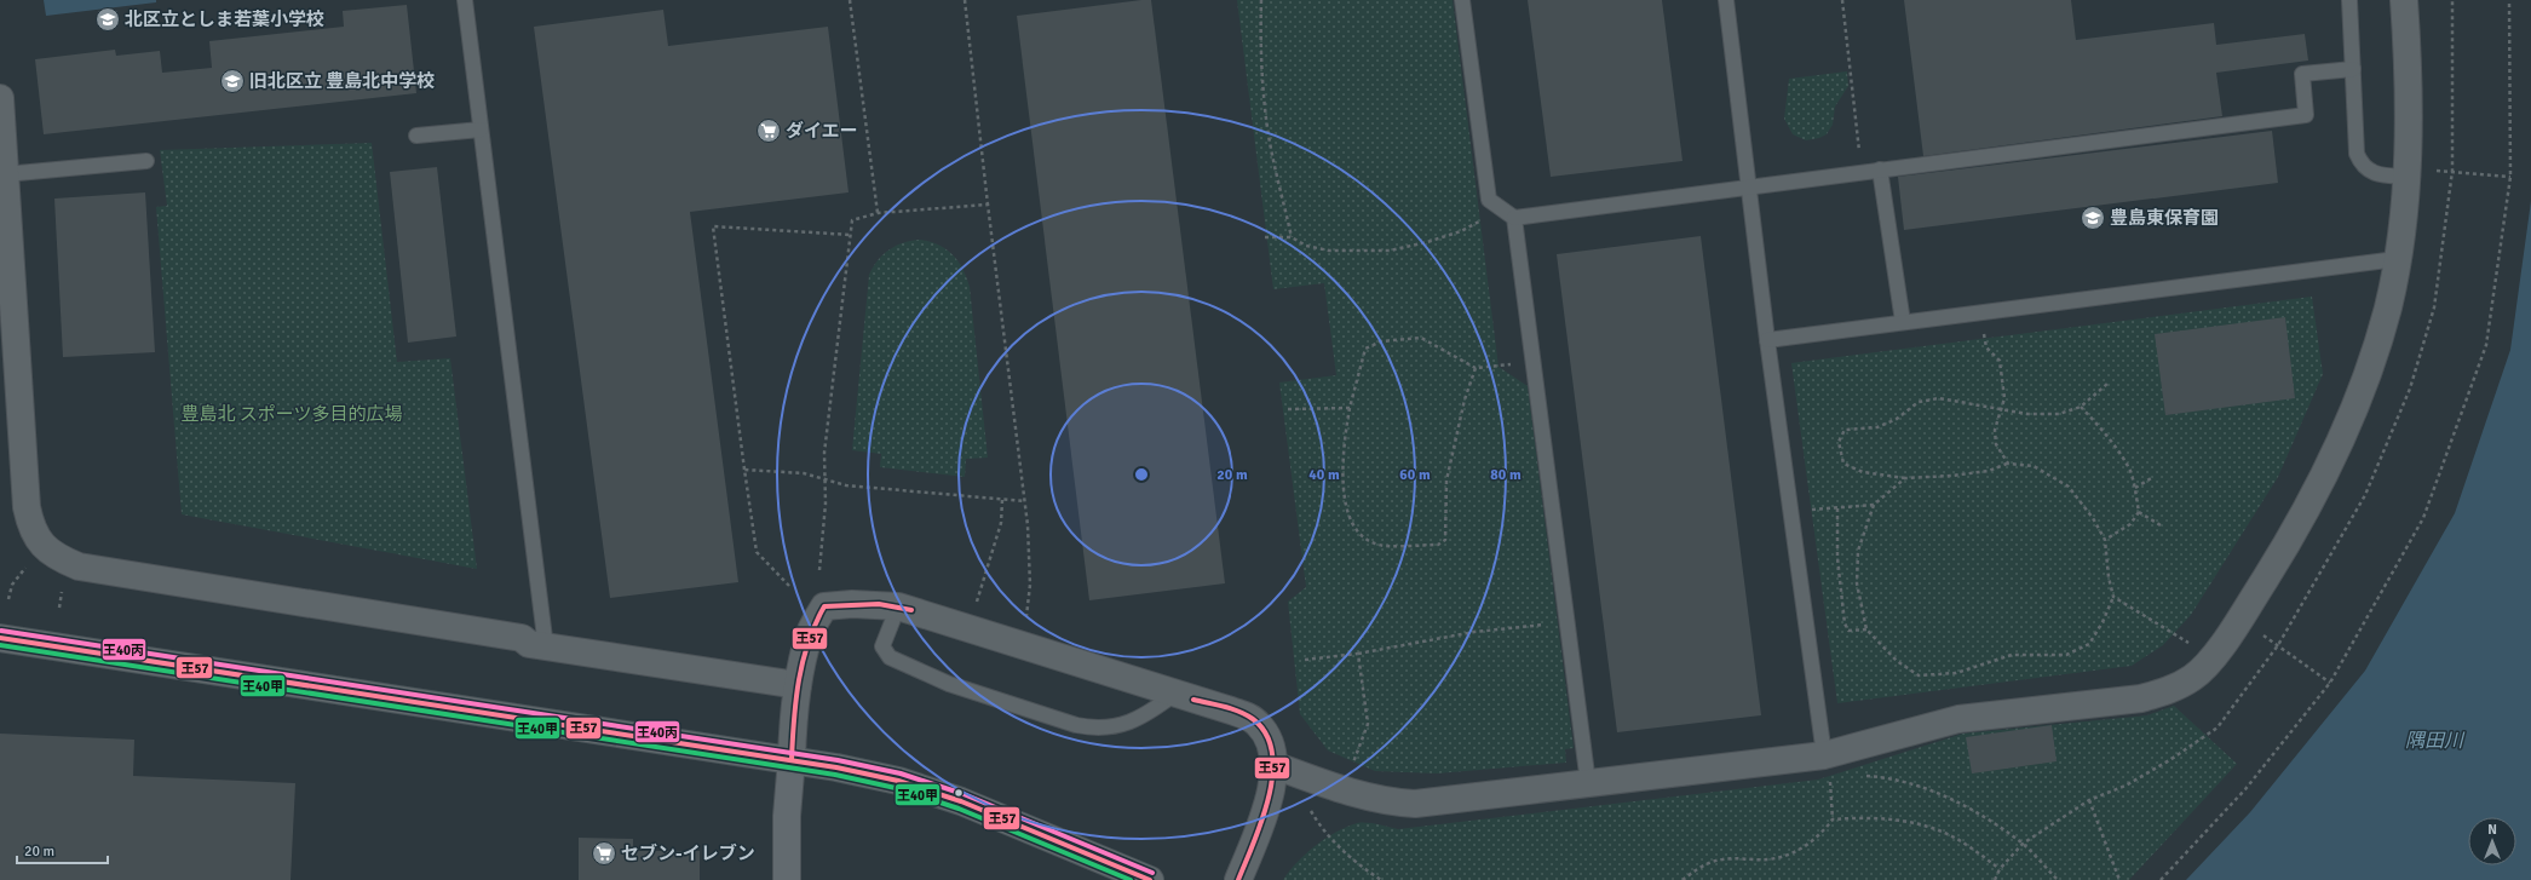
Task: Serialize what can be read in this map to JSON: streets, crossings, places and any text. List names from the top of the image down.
{
  "water": ["隅田川"],
  "parks": ["豊島北 スポーツ多目的広場"],
  "places": {
    "school or university": ["北区立としま若葉小学校", "旧北区立 豊島北中学校", "豊島東保育園"],
    "supermarket": ["ダイエー", "セブン-イレブン"]
  },
  "lines": ["transit line 王57", "transit line 王40丙", "transit line 王40甲"],
  "scale_bar": "20 m",
  "north": "top",
  "rings": [
    "20 m",
    "40 m",
    "60 m",
    "80 m"
  ]
}
